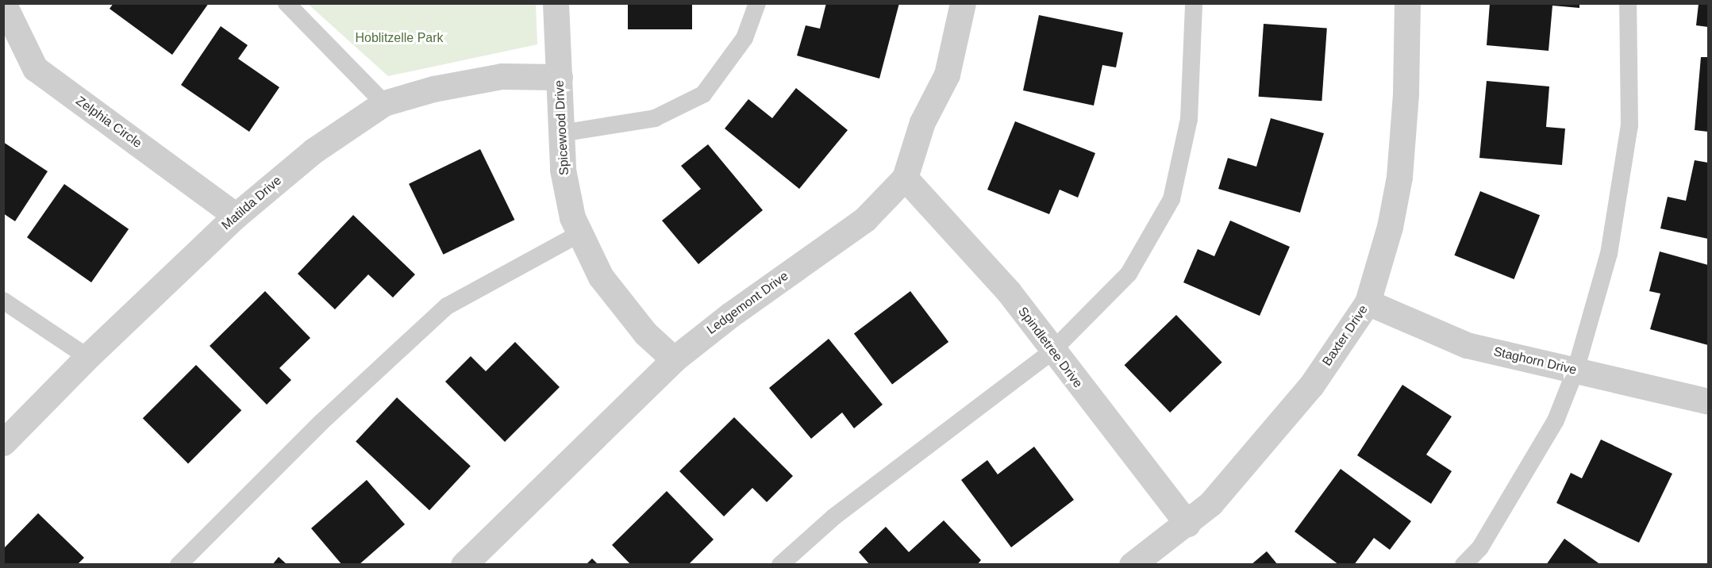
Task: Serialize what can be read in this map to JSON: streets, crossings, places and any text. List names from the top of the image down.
{
  "streets": {
    "street": [
      "Zelphia Circle",
      "Spicewood Drive",
      "Matilda Drive",
      "Ledgemont Drive",
      "Baxter Drive",
      "Spindletree Drive",
      "Staghorn Drive"
    ]
  },
  "crossings": [
    ["Zelphia Circle", "Matilda Drive"],
    ["Spicewood Drive", "Matilda Drive"],
    ["Spicewood Drive", "Ledgemont Drive"],
    ["Ledgemont Drive", "Spindletree Drive"],
    ["Baxter Drive", "Spindletree Drive"],
    ["Baxter Drive", "Staghorn Drive"]
  ],
  "parks": ["Hoblitzelle Park"]
}
